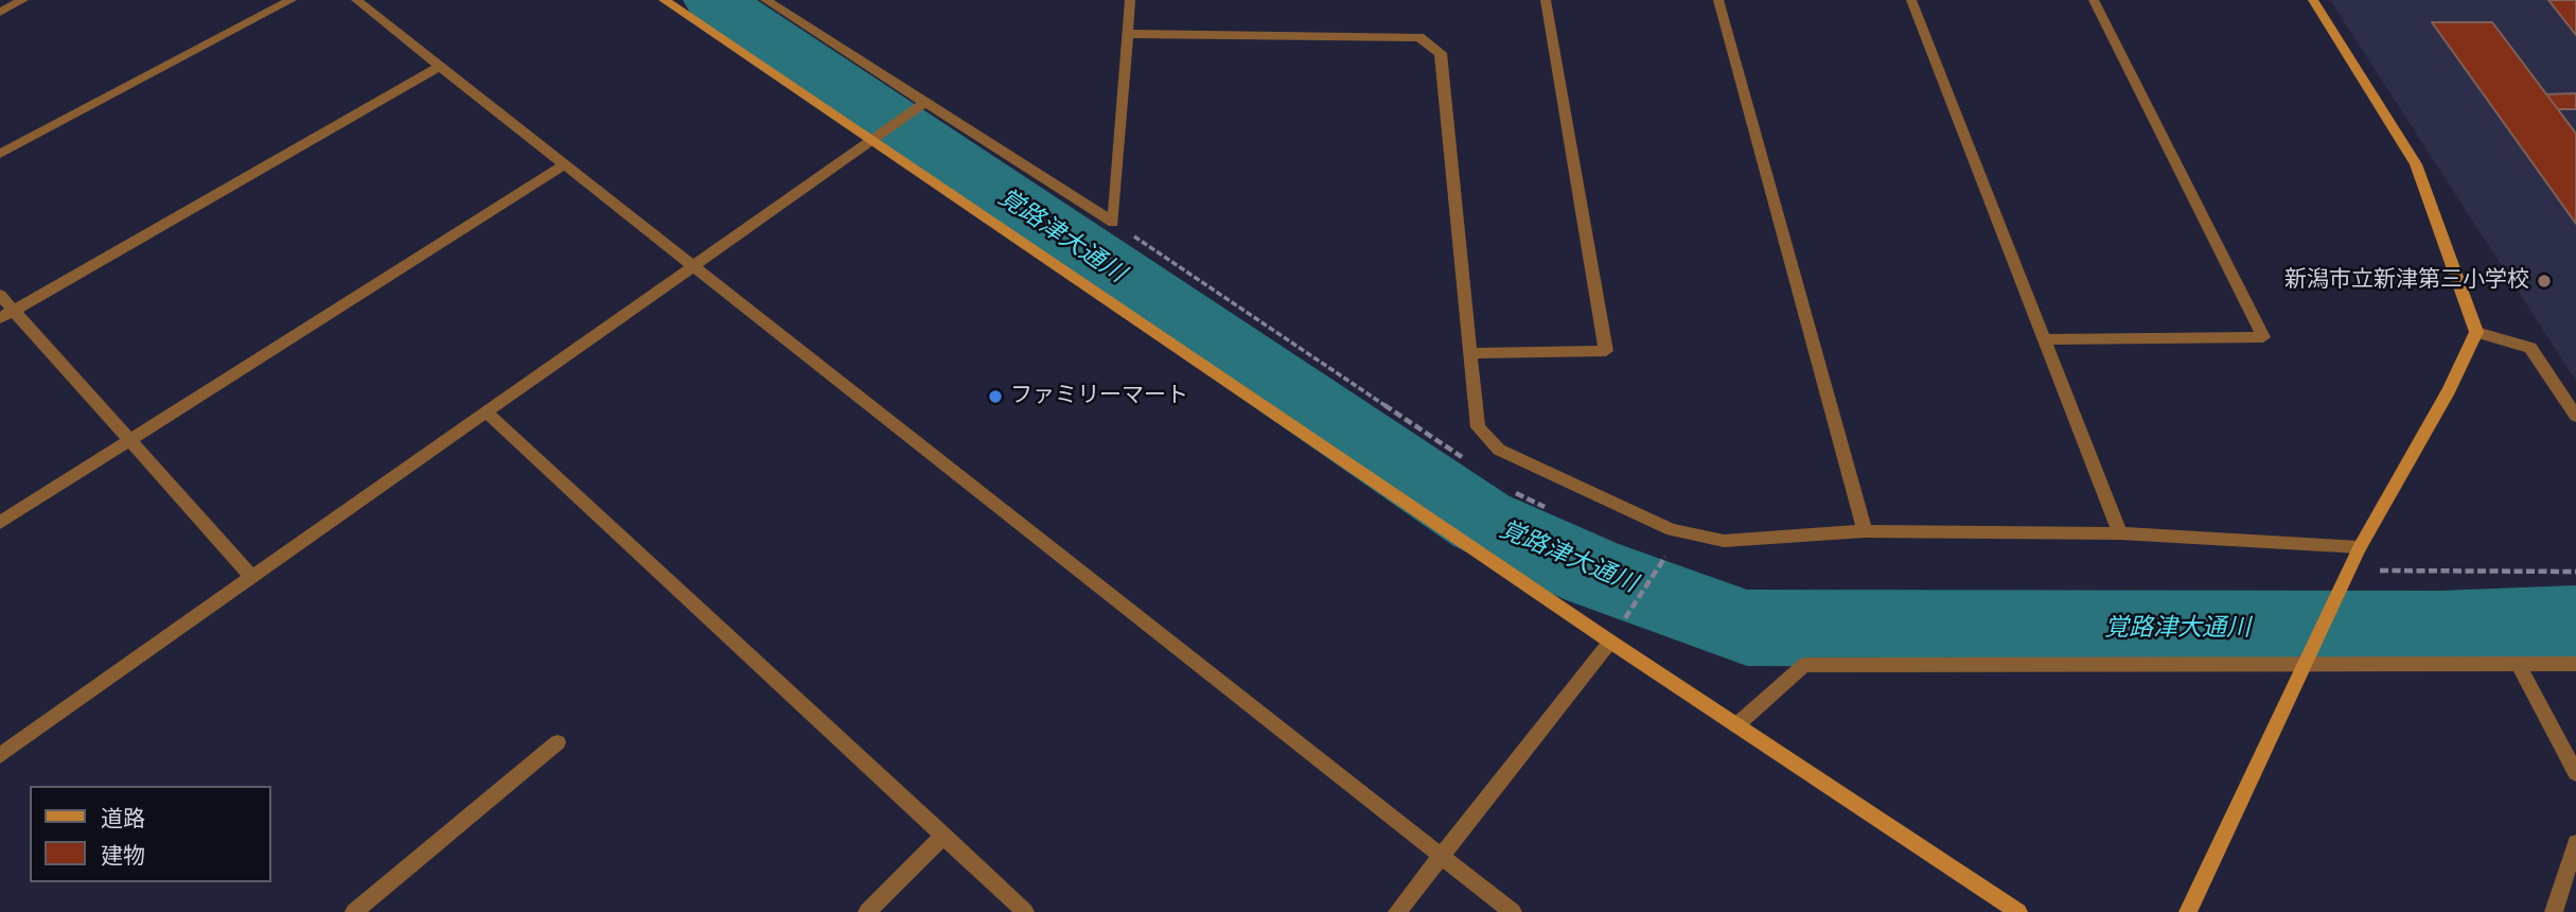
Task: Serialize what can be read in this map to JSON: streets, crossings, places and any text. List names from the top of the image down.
{
  "water": ["覚路津大通川"],
  "places": ["新潟市立新津第三小学校", "ファミリーマート"],
  "legend": ["道路", "建物"]
}
